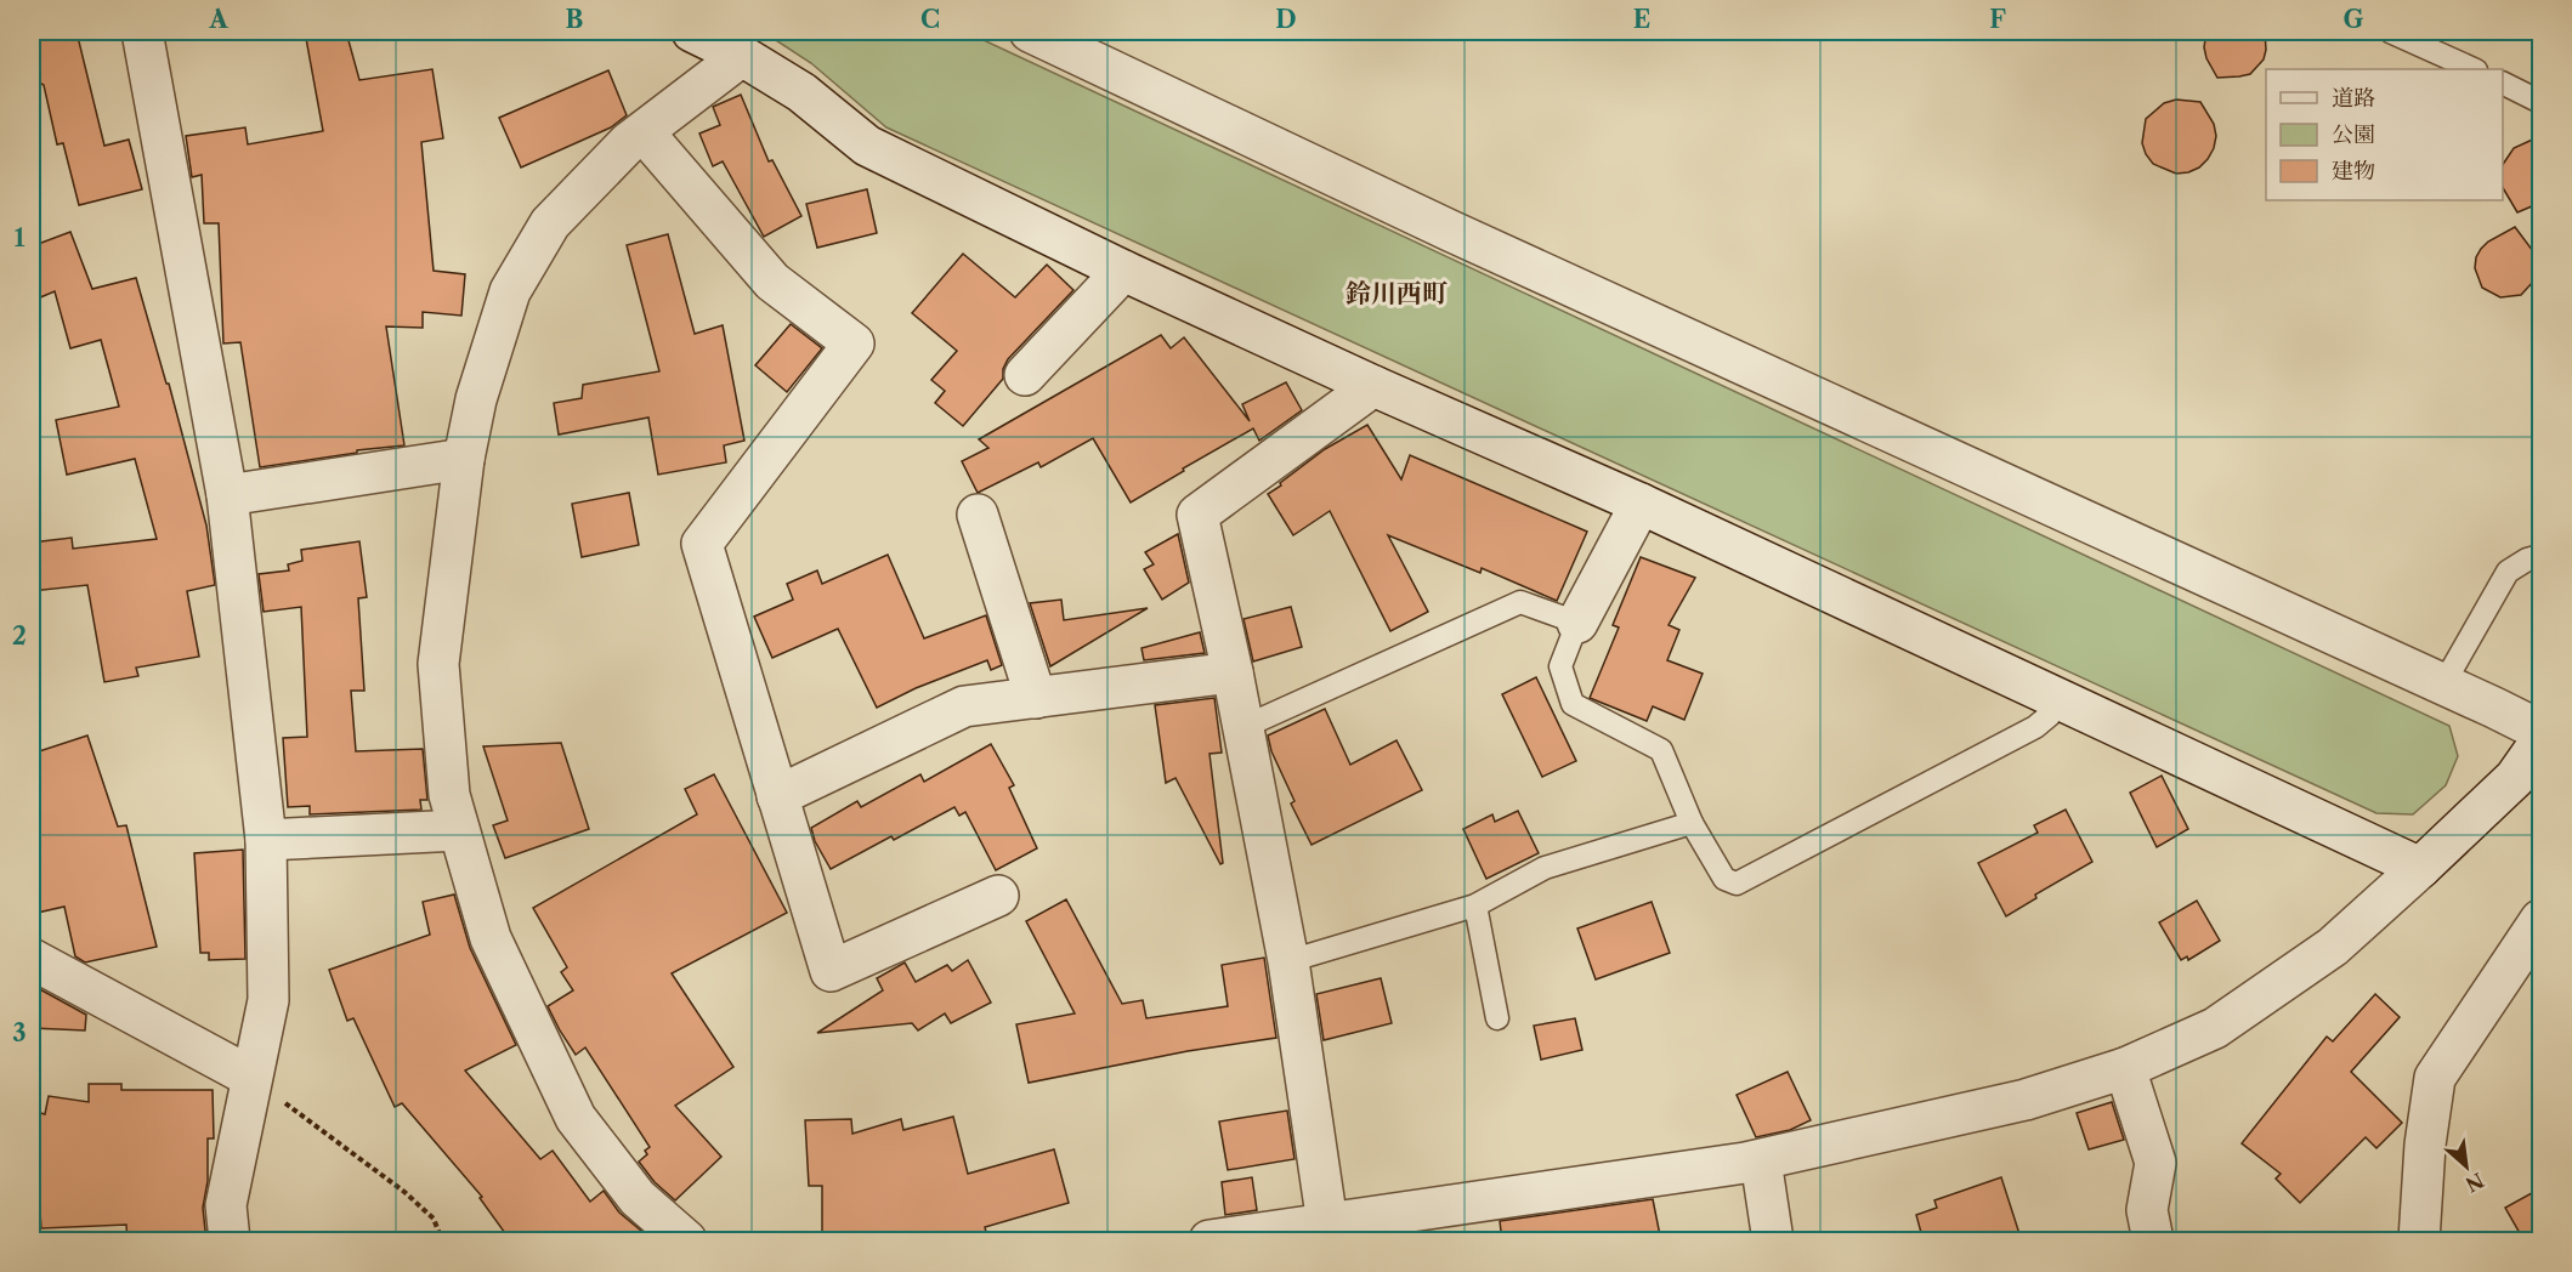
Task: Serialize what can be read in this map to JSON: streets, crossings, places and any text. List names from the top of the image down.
{
  "districts": ["鈴川西町"],
  "legend": ["道路", "公園", "建物"],
  "north": "bottom right",
  "grid": {
    "columns": [
      "A",
      "B",
      "C",
      "D",
      "E",
      "F",
      "G"
    ],
    "rows": ["1", "2", "3"]
  }
}
